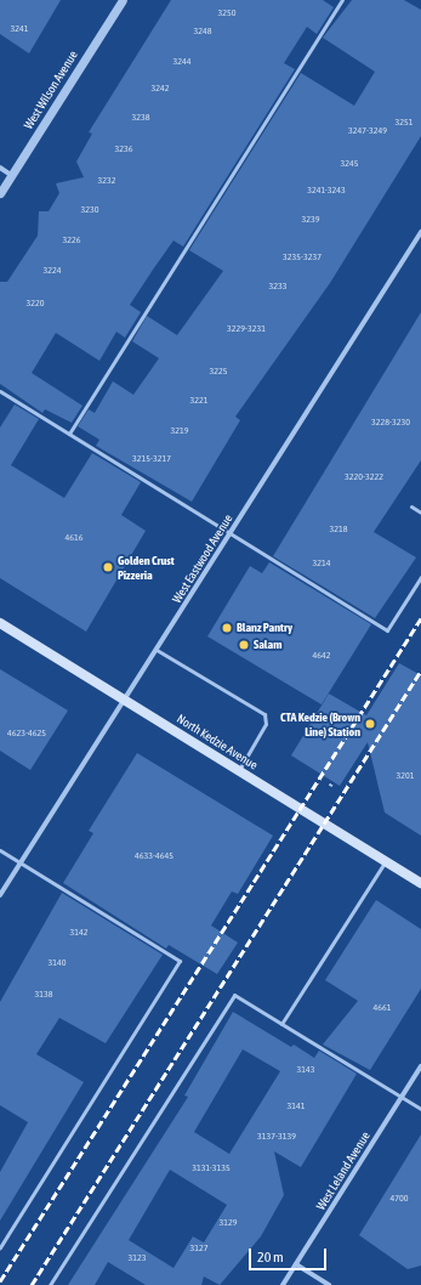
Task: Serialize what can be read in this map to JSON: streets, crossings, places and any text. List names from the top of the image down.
{
  "streets": {
    "main road": ["North Kedzie Avenue"],
    "street": ["West Wilson Avenue", "West Eastwood Avenue", "West Leland Avenue"]
  },
  "crossings": [
    ["West Eastwood Avenue", "North Kedzie Avenue"]
  ],
  "places": [
    "Golden Crust Pizzeria",
    "Blanz Pantry",
    "Salam",
    "CTA Kedzie (Brown Line) Station"
  ],
  "house_numbers": [
    "3250",
    "3241",
    "3248",
    "3244",
    "3242",
    "3238",
    "3251",
    "3247-3249",
    "3236",
    "3245",
    "3232",
    "3241-3243",
    "3230",
    "3239",
    "3226",
    "3235-3237",
    "3224",
    "3233",
    "3220",
    "3229-3231",
    "3225",
    "3221",
    "3228-3230",
    "3219",
    "3215-3217",
    "3220-3222",
    "3218",
    "4616",
    "3214",
    "4642",
    "4623-4625",
    "3201",
    "4633-4645",
    "3142",
    "3140",
    "3138",
    "4661",
    "3143",
    "3141",
    "3137-3139",
    "3131-3135",
    "4700",
    "3129",
    "3127",
    "3123"
  ],
  "scale_bar": "20 m"
}
